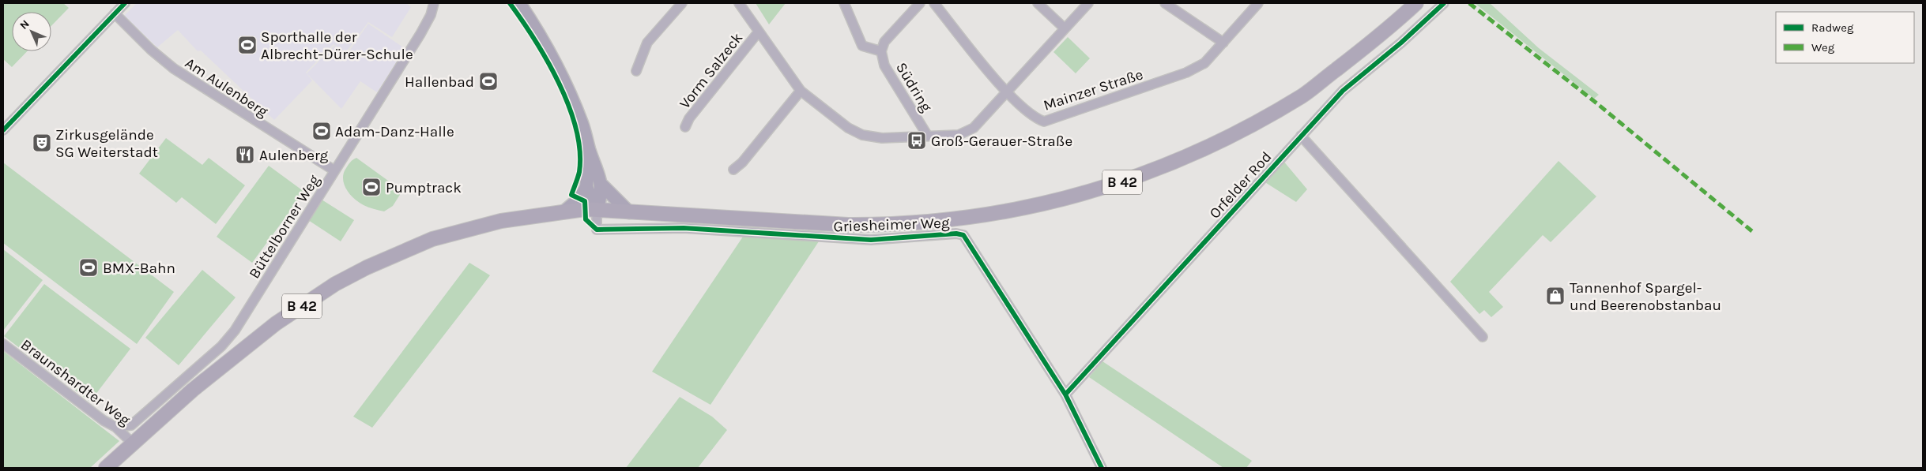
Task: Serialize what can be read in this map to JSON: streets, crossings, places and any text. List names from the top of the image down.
{
  "streets": {
    "main road": ["B 42"],
    "street": [
      "Vorm Salzeck",
      "Am Aulenberg",
      "Südring",
      "Mainzer Straße",
      "Orfelder Rod",
      "Griesheimer Weg",
      "Büttelborner Weg",
      "Braunshardter Weg"
    ]
  },
  "crossings": [
    ["Am Aulenberg", "Büttelborner Weg"],
    ["B 42", "Griesheimer Weg"],
    ["B 42", "Braunshardter Weg"],
    ["Orfelder Rod", "Griesheimer Weg"],
    ["Büttelborner Weg", "Braunshardter Weg"]
  ],
  "places": {
    "sports": [
      "Sporthalle der Albrecht-Dürer-Schule",
      "Hallenbad",
      "Adam-Danz-Halle",
      "Pumptrack",
      "BMX-Bahn"
    ],
    "bus stop": ["Groß-Gerauer-Straße"],
    "theatre": ["Zirkusgelände SG Weiterstadt"],
    "restaurant": ["Aulenberg"],
    "shop": ["Tannenhof Spargel- und Beerenobstanbau"]
  },
  "legend": ["Radweg", "Weg"],
  "north": "top left"
}
